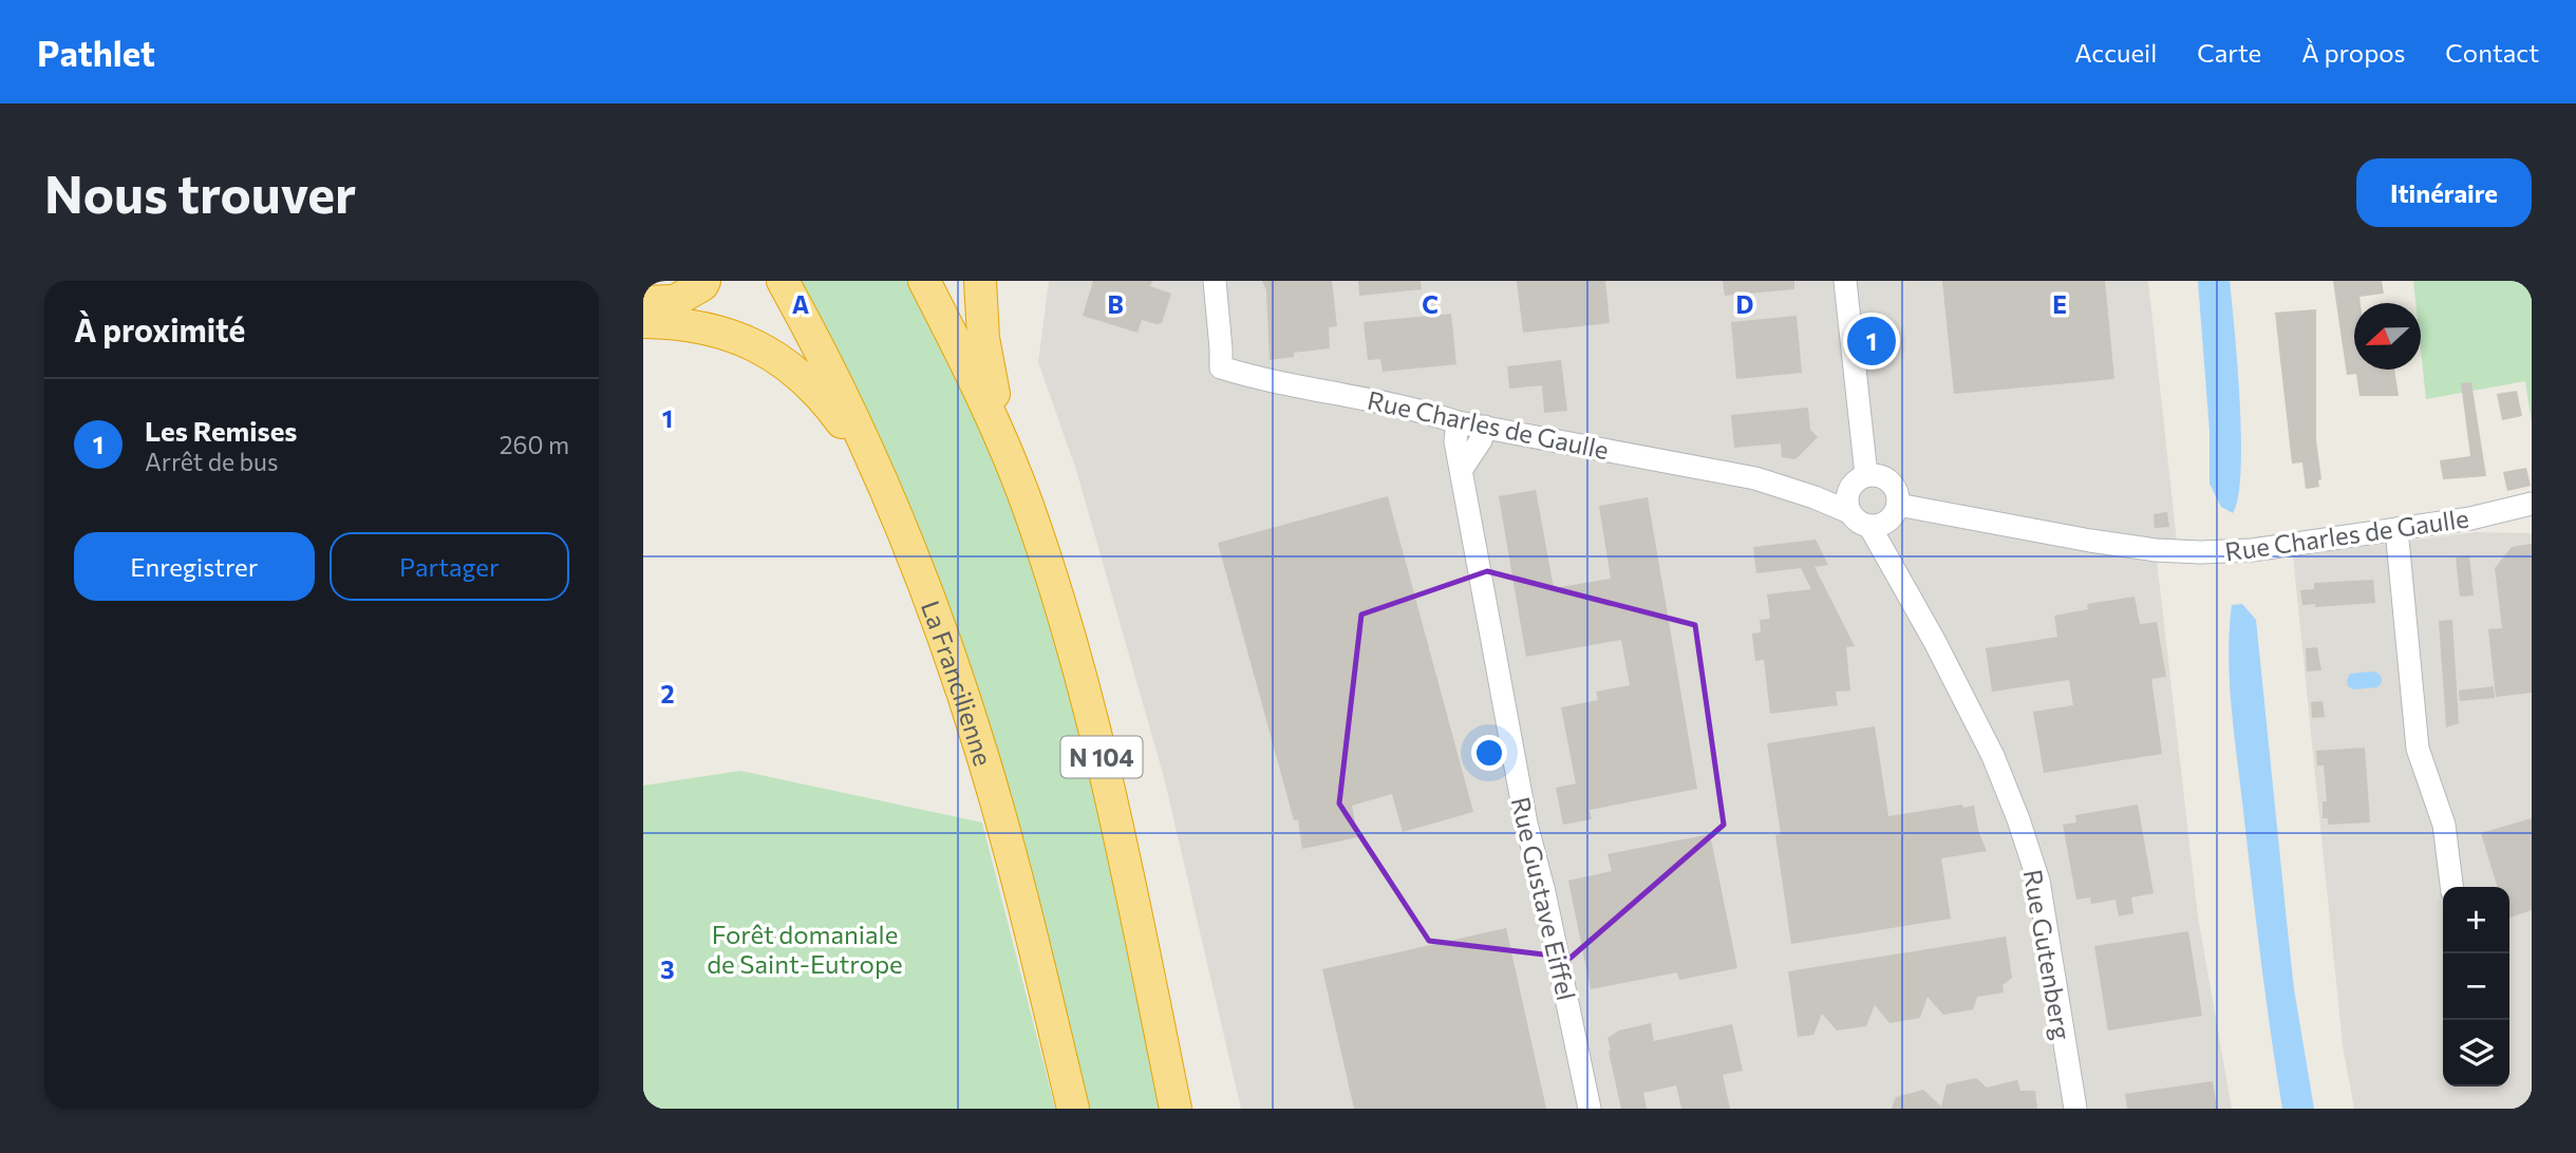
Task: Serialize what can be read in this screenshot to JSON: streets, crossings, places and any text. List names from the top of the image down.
{
  "streets": {
    "highway": ["La Francilienne", "N 104"],
    "street": ["Rue Charles de Gaulle", "Rue Gustave Eiffel", "Rue Gutenberg"]
  },
  "crossings": [
    ["Rue Charles de Gaulle", "Rue Gustave Eiffel"],
    ["Rue Charles de Gaulle", "Rue Gutenberg"]
  ],
  "parks": ["Forêt domaniale de Saint-Eutrope"],
  "north": "left",
  "page": {
    "header": "Pathlet",
    "nav": [
      "Accueil",
      "Carte",
      "À propos",
      "Contact"
    ],
    "buttons": [
      "Itinéraire",
      ["Enregistrer", "Partager"]
    ],
    "title": "Nous trouver",
    "heading": "À proximité",
    "pins": "1",
    "list": [
      {
        "mark": "1",
        "name": "Les Remises",
        "note": "Arrêt de bus",
        "value": "260 m"
      }
    ],
    "map_buttons": ["+", "−"]
  },
  "grid": {
    "columns": [
      "A",
      "B",
      "C",
      "D",
      "E"
    ],
    "rows": ["1", "2", "3"]
  }
}
